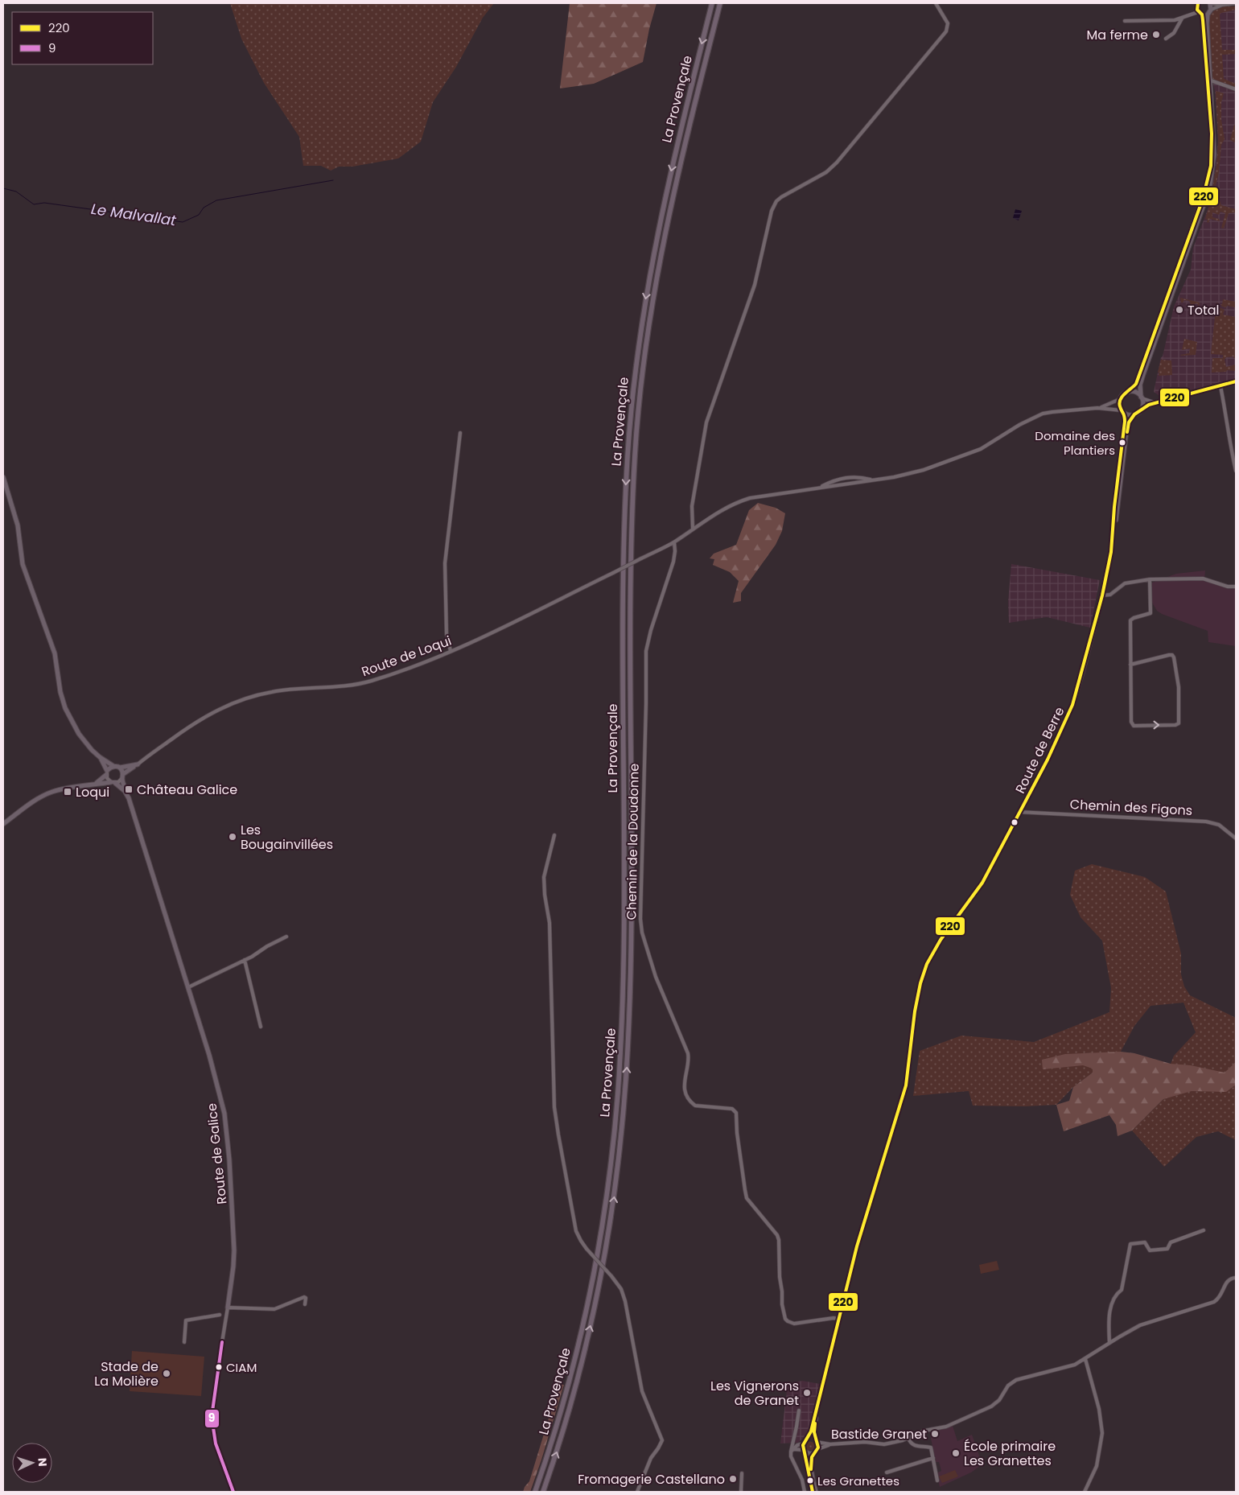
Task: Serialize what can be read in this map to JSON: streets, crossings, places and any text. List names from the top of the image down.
{
  "streets": {
    "highway": ["La Provençale"],
    "main road": ["Route de Berre", "Route de Galice"],
    "street": ["Route de Loqui", "Chemin des Figons", "Chemin de la Doudonne"]
  },
  "crossings": [
    ["Route de Loqui", "Chemin de la Doudonne"],
    ["Route de Berre", "Chemin des Figons"],
    ["Route de Berre", "Chemin de la Doudonne"]
  ],
  "water": ["Le Malvallat"],
  "places": {
    "other": [
      "Ma ferme",
      "Total",
      "Domaine des Plantiers",
      "Les Bougainvillées",
      "CIAM",
      "Stade de La Molière",
      "Les Vignerons de Granet",
      "Bastide Granet",
      "École primaire Les Granettes",
      "Fromagerie Castellano",
      "Les Granettes"
    ],
    "transit": ["Château Galice", "Loqui"]
  },
  "lines": ["transit line 220", "transit line 9"],
  "legend": ["220", "9"],
  "north": "right"
}
